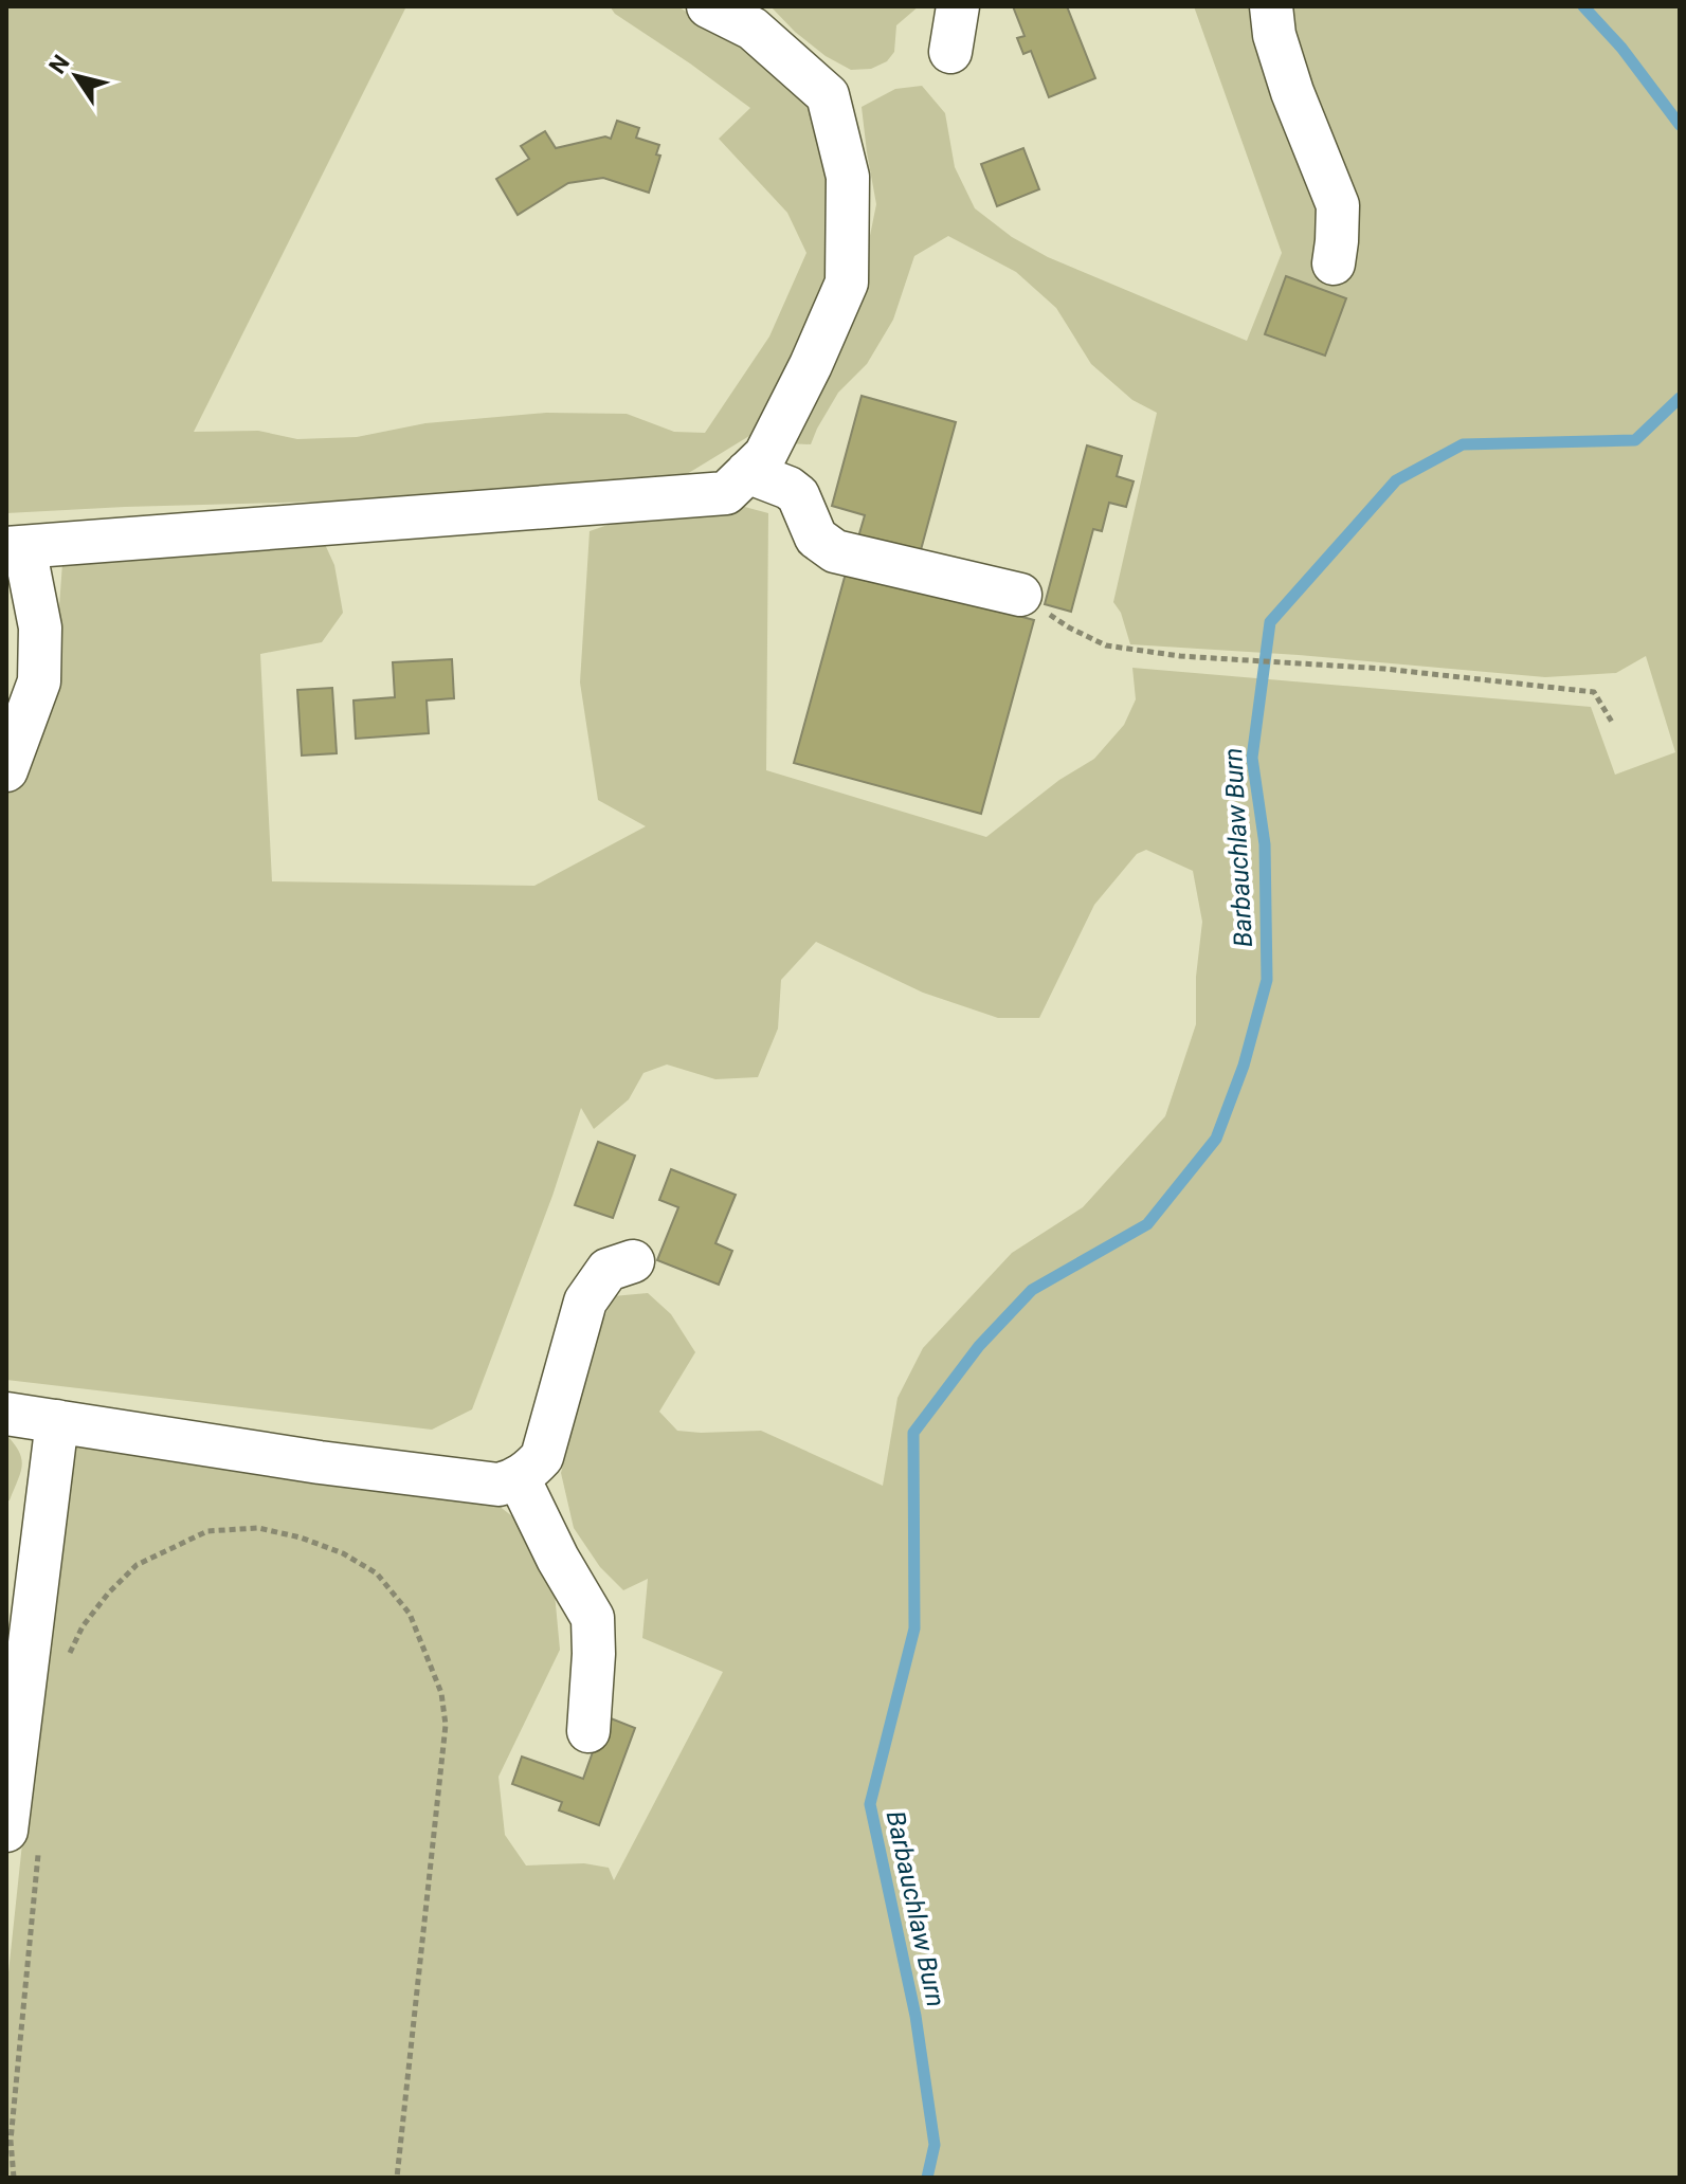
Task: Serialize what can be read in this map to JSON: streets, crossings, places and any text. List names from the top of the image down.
{
  "water": ["Barbauchlaw Burn"],
  "north": "top left"
}
